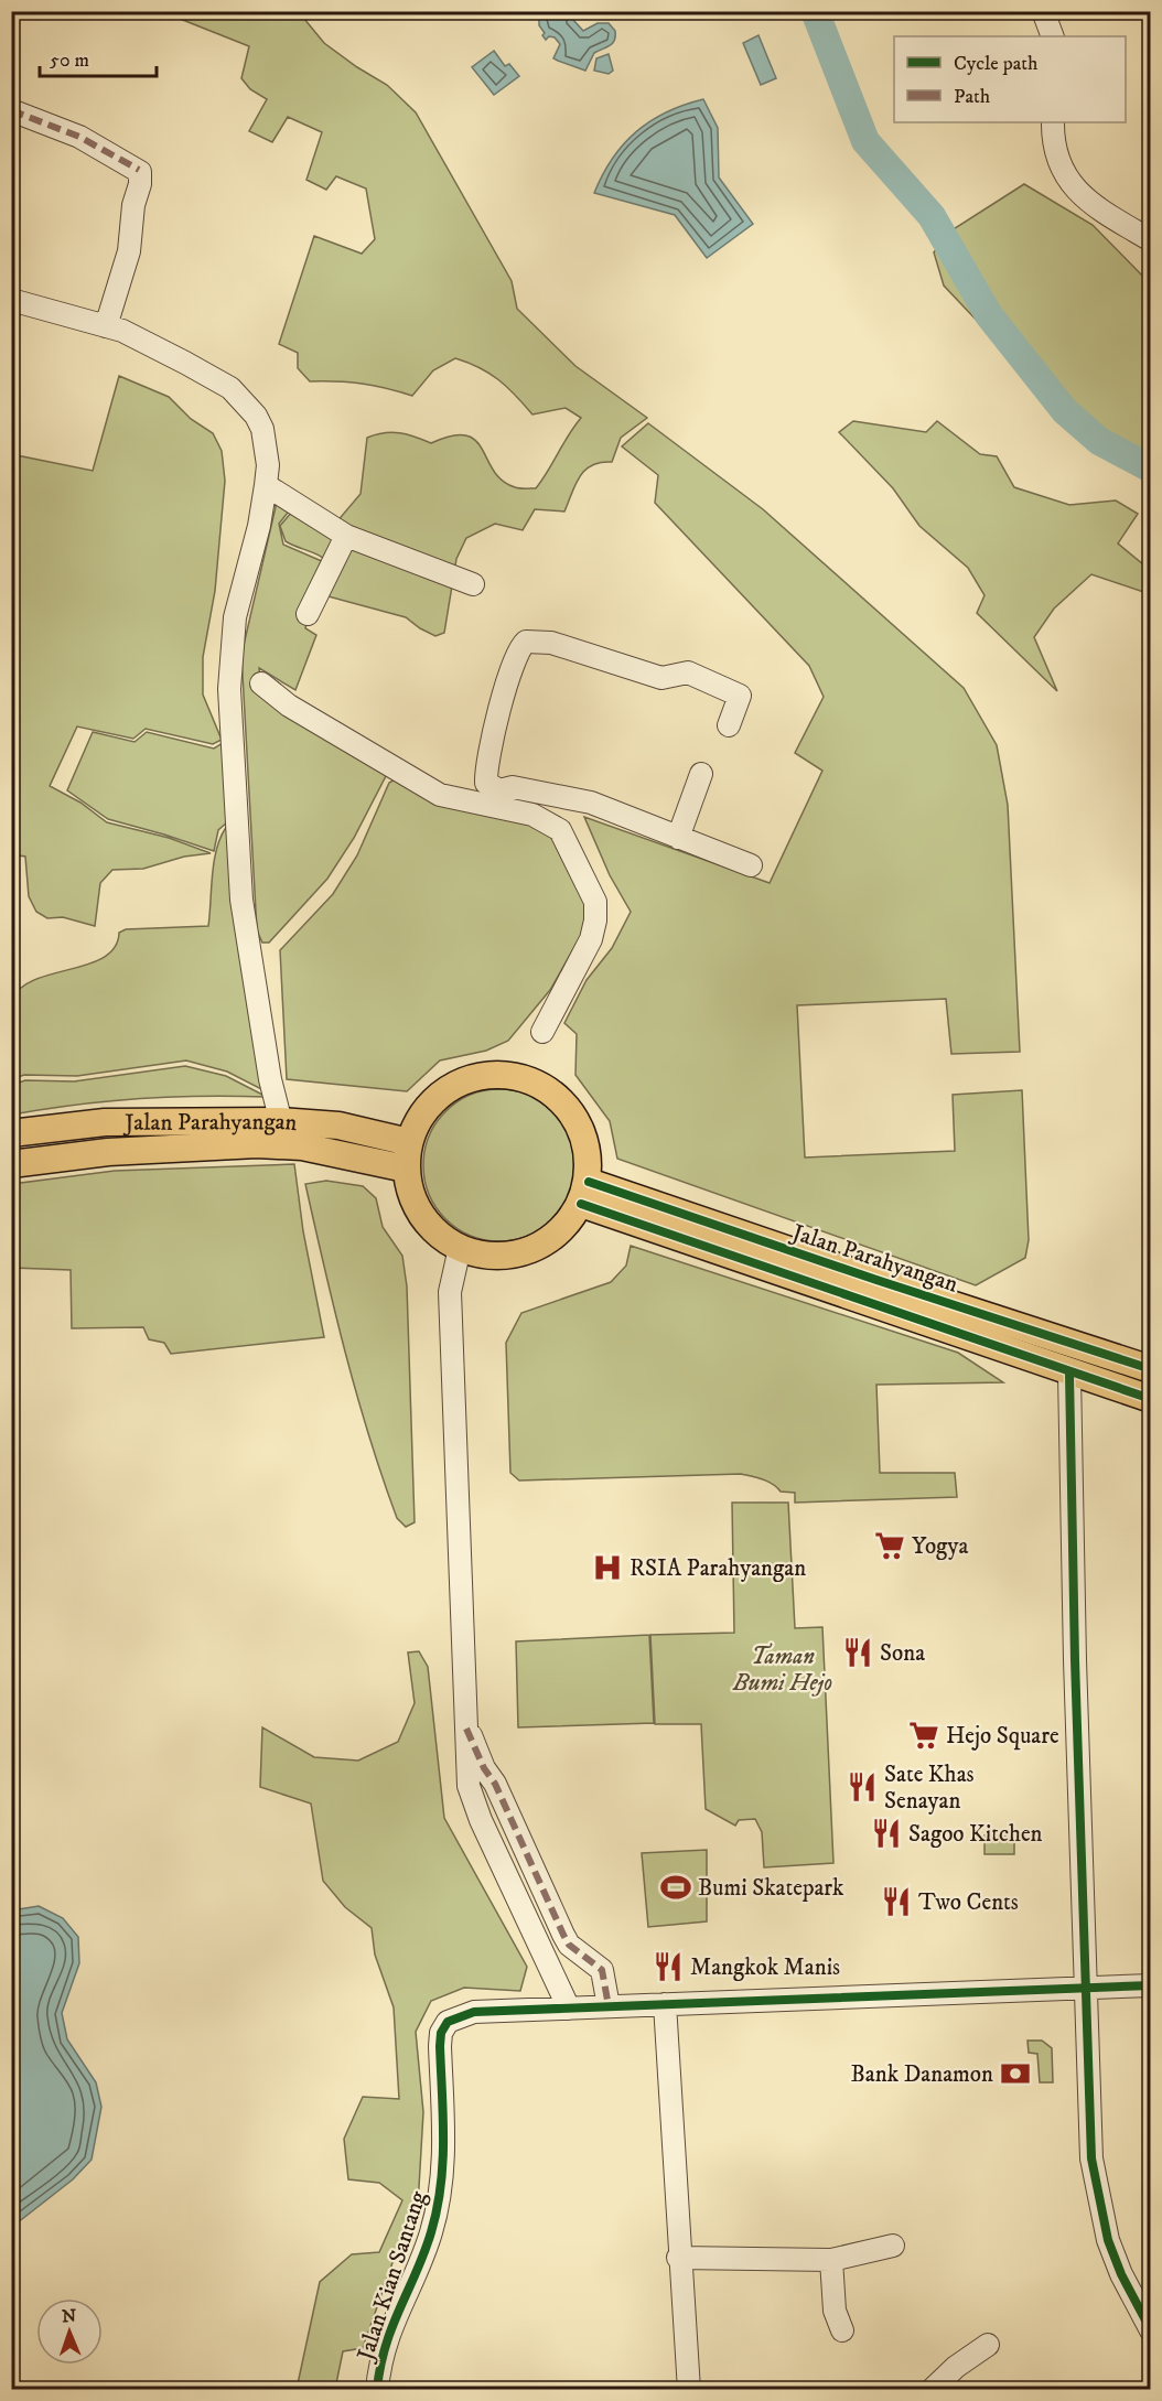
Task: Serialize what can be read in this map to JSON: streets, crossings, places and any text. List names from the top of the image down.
{
  "streets": {
    "main road": ["Jalan Parahyangan"],
    "street": ["Jalan Kian Santang"]
  },
  "parks": ["Taman Bumi Hejo"],
  "places": {
    "supermarket": ["Yogya", "Hejo Square"],
    "hospital": ["RSIA Parahyangan"],
    "restaurant": [
      "Sona",
      "Sate Khas Senayan",
      "Sagoo Kitchen",
      "Two Cents",
      "Mangkok Manis"
    ],
    "sports": ["Bumi Skatepark"],
    "bank": ["Bank Danamon"]
  },
  "legend": ["Cycle path", "Path"],
  "scale_bar": "50 m",
  "north": "top"
}
